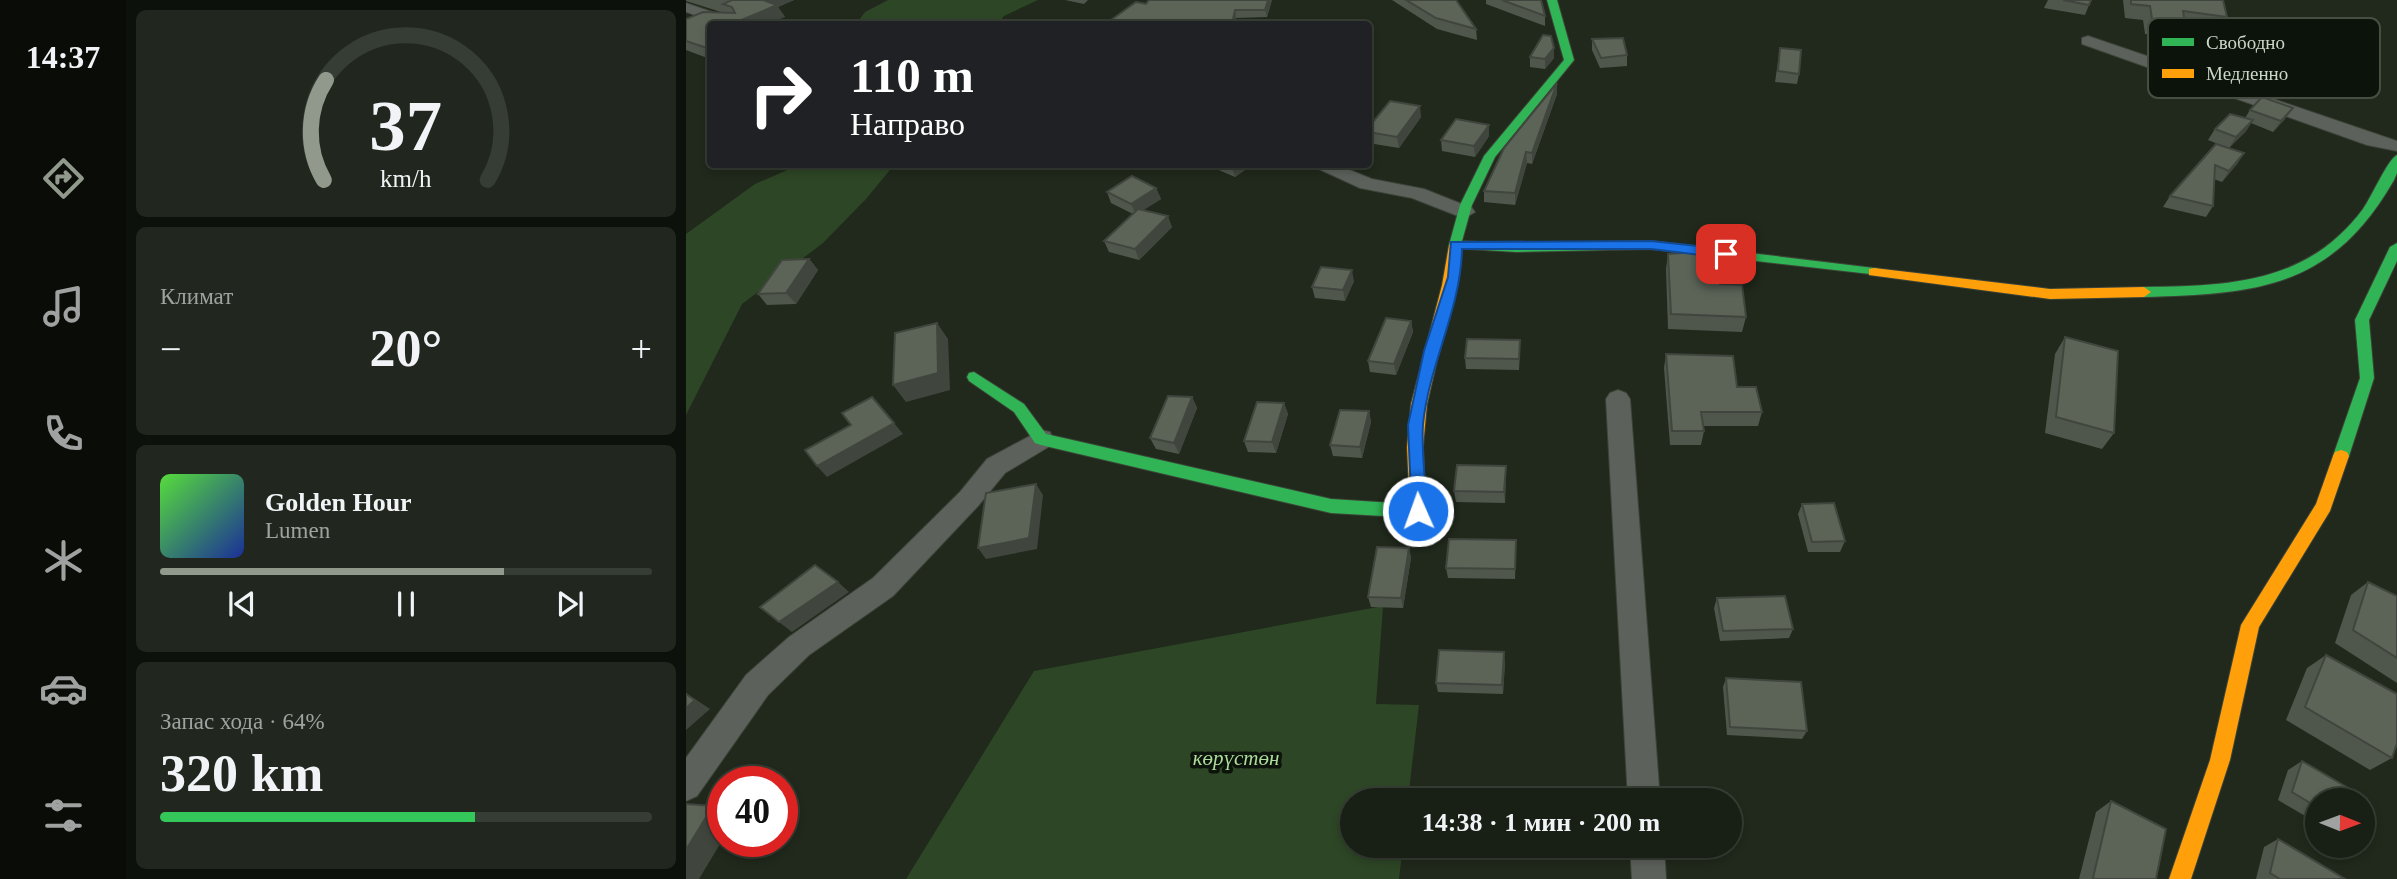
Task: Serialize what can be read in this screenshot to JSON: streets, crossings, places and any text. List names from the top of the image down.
{
  "parks": ["көрүстөн"],
  "legend": ["Свободно", "Медленно"],
  "north": "right",
  "page": {
    "tabs": "14:37",
    "turn": ["110 m", "Направо"],
    "tile": [
      "Климат",
      ["Запас хода · 64%", "320 km"]
    ],
    "heat": ["−", "20°", "+"],
    "song": ["Golden Hour", "Lumen"],
    "limit": "40",
    "trip": "14:38 · 1 мин · 200 m",
    "gauge": ["37", "km/h"]
  }
}
